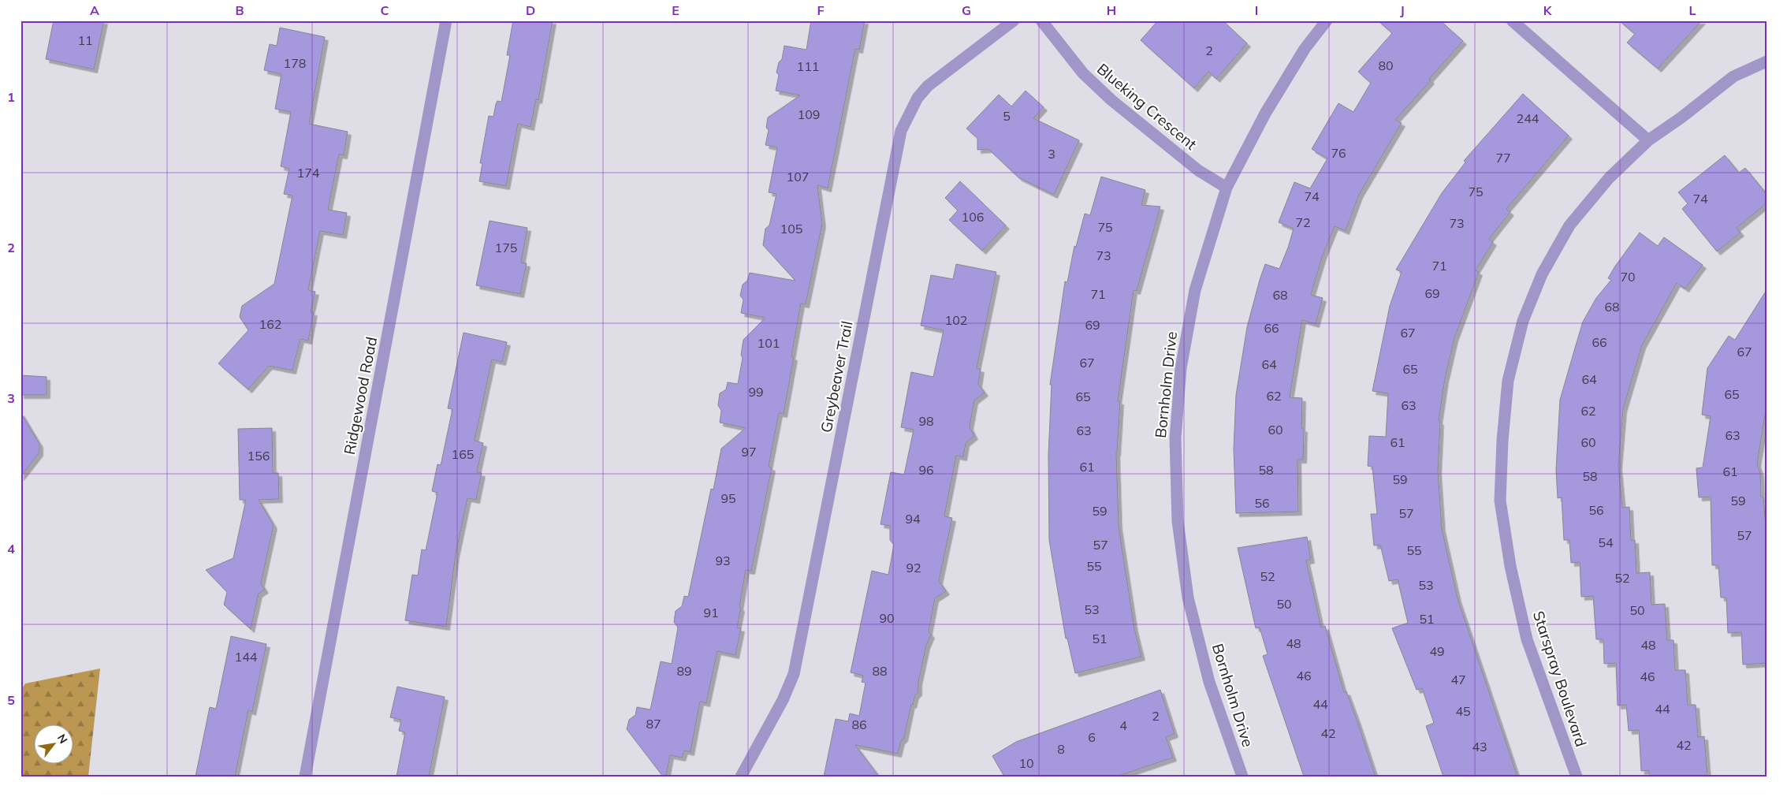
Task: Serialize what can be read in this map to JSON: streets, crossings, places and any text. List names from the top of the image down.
{
  "streets": {
    "street": [
      "Blueking Crescent",
      "Greybeaver Trail",
      "Bornholm Drive",
      "Ridgewood Road",
      "Starspray Boulevard"
    ]
  },
  "crossings": [
    ["Blueking Crescent", "Bornholm Drive"]
  ],
  "house_numbers": [
    "11",
    "2",
    "178",
    "80",
    "111",
    "109",
    "5",
    "244",
    "76",
    "3",
    "77",
    "174",
    "107",
    "75",
    "74",
    "74",
    "106",
    "72",
    "73",
    "75",
    "105",
    "175",
    "73",
    "71",
    "70",
    "69",
    "71",
    "68",
    "68",
    "102",
    "162",
    "69",
    "66",
    "67",
    "66",
    "101",
    "67",
    "67",
    "64",
    "65",
    "64",
    "99",
    "65",
    "62",
    "65",
    "63",
    "62",
    "98",
    "60",
    "63",
    "63",
    "61",
    "60",
    "97",
    "165",
    "156",
    "61",
    "96",
    "58",
    "61",
    "58",
    "59",
    "95",
    "59",
    "56",
    "56",
    "59",
    "57",
    "94",
    "57",
    "54",
    "57",
    "55",
    "93",
    "55",
    "92",
    "52",
    "52",
    "53",
    "50",
    "53",
    "50",
    "91",
    "90",
    "51",
    "51",
    "48",
    "48",
    "49",
    "144",
    "89",
    "88",
    "46",
    "46",
    "47",
    "44",
    "44",
    "45",
    "2",
    "87",
    "86",
    "4",
    "42",
    "6",
    "42",
    "43",
    "8",
    "10"
  ],
  "north": "top right",
  "grid": {
    "columns": [
      "A",
      "B",
      "C",
      "D",
      "E",
      "F",
      "G",
      "H",
      "I",
      "J",
      "K",
      "L"
    ],
    "rows": [
      "1",
      "2",
      "3",
      "4",
      "5"
    ]
  }
}
